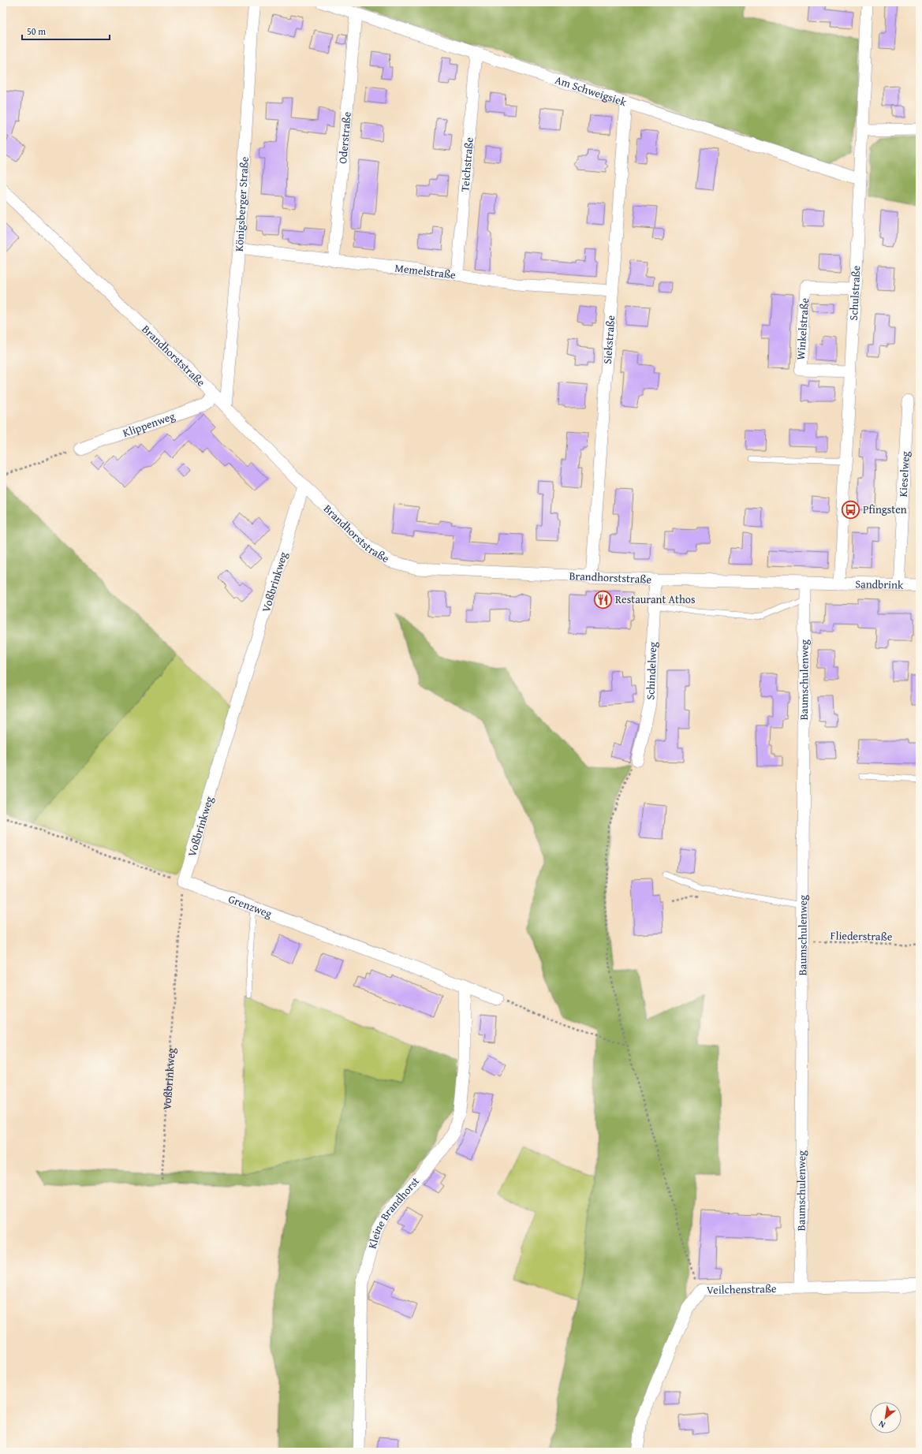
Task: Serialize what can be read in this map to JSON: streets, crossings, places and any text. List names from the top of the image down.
{
  "streets": {
    "street": [
      "Am Schweigsiek",
      "Oderstraße",
      "Teichstraße",
      "Königsberger Straße",
      "Memelstraße",
      "Schulstraße",
      "Winkelstraße",
      "Siekstraße",
      "Brandhorststraße",
      "Klippenweg",
      "Kieselweg",
      "Voßbrinkweg",
      "Sandbrink",
      "Schindelweg",
      "Baumschulenweg",
      "Grenzweg",
      "Kleine Brandhorst",
      "Veilchenstraße"
    ],
    "path": ["Fliederstraße"]
  },
  "crossings": [
    ["Am Schweigsiek", "Oderstraße"],
    ["Am Schweigsiek", "Teichstraße"],
    ["Am Schweigsiek", "Schulstraße"],
    ["Am Schweigsiek", "Siekstraße"],
    ["Oderstraße", "Memelstraße"],
    ["Teichstraße", "Memelstraße"],
    ["Königsberger Straße", "Memelstraße"],
    ["Königsberger Straße", "Brandhorststraße"],
    ["Memelstraße", "Siekstraße"],
    ["Schulstraße", "Winkelstraße"],
    ["Schulstraße", "Brandhorststraße"],
    ["Schulstraße", "Sandbrink"],
    ["Siekstraße", "Brandhorststraße"],
    ["Brandhorststraße", "Klippenweg"],
    ["Brandhorststraße", "Voßbrinkweg"],
    ["Brandhorststraße", "Sandbrink"],
    ["Brandhorststraße", "Schindelweg"],
    ["Brandhorststraße", "Baumschulenweg"],
    ["Kieselweg", "Sandbrink"],
    ["Voßbrinkweg", "Grenzweg"],
    ["Baumschulenweg", "Fliederstraße"],
    ["Baumschulenweg", "Veilchenstraße"],
    ["Grenzweg", "Kleine Brandhorst"]
  ],
  "places": {
    "bus stop": ["Pfingsten"],
    "restaurant": ["Restaurant Athos"]
  },
  "scale_bar": "50 m",
  "north": "bottom left"
}
